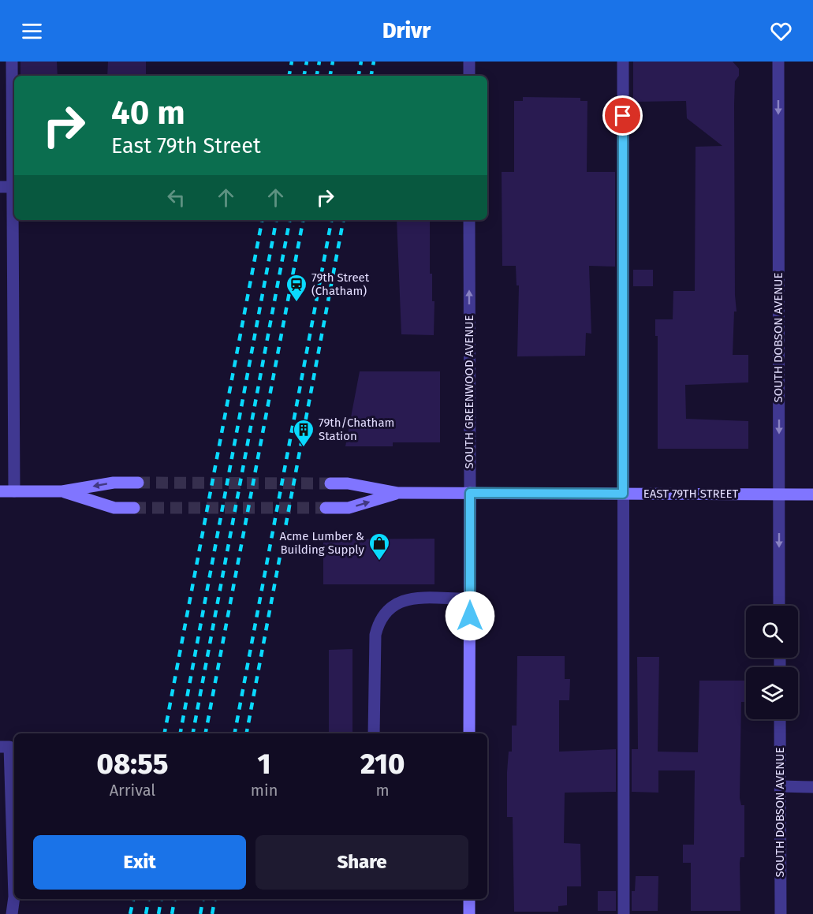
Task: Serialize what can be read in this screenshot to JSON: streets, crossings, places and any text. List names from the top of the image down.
{
  "streets": {
    "main road": ["SOUTH GREENWOOD AVENUE", "EAST 79TH STREET"],
    "street": ["SOUTH DOBSON AVENUE"]
  },
  "crossings": [
    ["SOUTH DOBSON AVENUE", "EAST 79TH STREET"],
    ["SOUTH GREENWOOD AVENUE", "EAST 79TH STREET"]
  ],
  "one_way": ["SOUTH DOBSON AVENUE", "SOUTH GREENWOOD AVENUE"],
  "places": {
    "station": ["79th Street (Chatham)"],
    "building": ["79th/Chatham Station"],
    "shop": ["Acme Lumber & Building Supply"]
  },
  "page": {
    "header": "Drivr",
    "turn": ["40 m", "East 79th Street"],
    "eta": [
      "08:55",
      "Arrival",
      "1",
      "min",
      "210",
      "m"
    ],
    "buttons": ["Exit", "Share"]
  }
}
